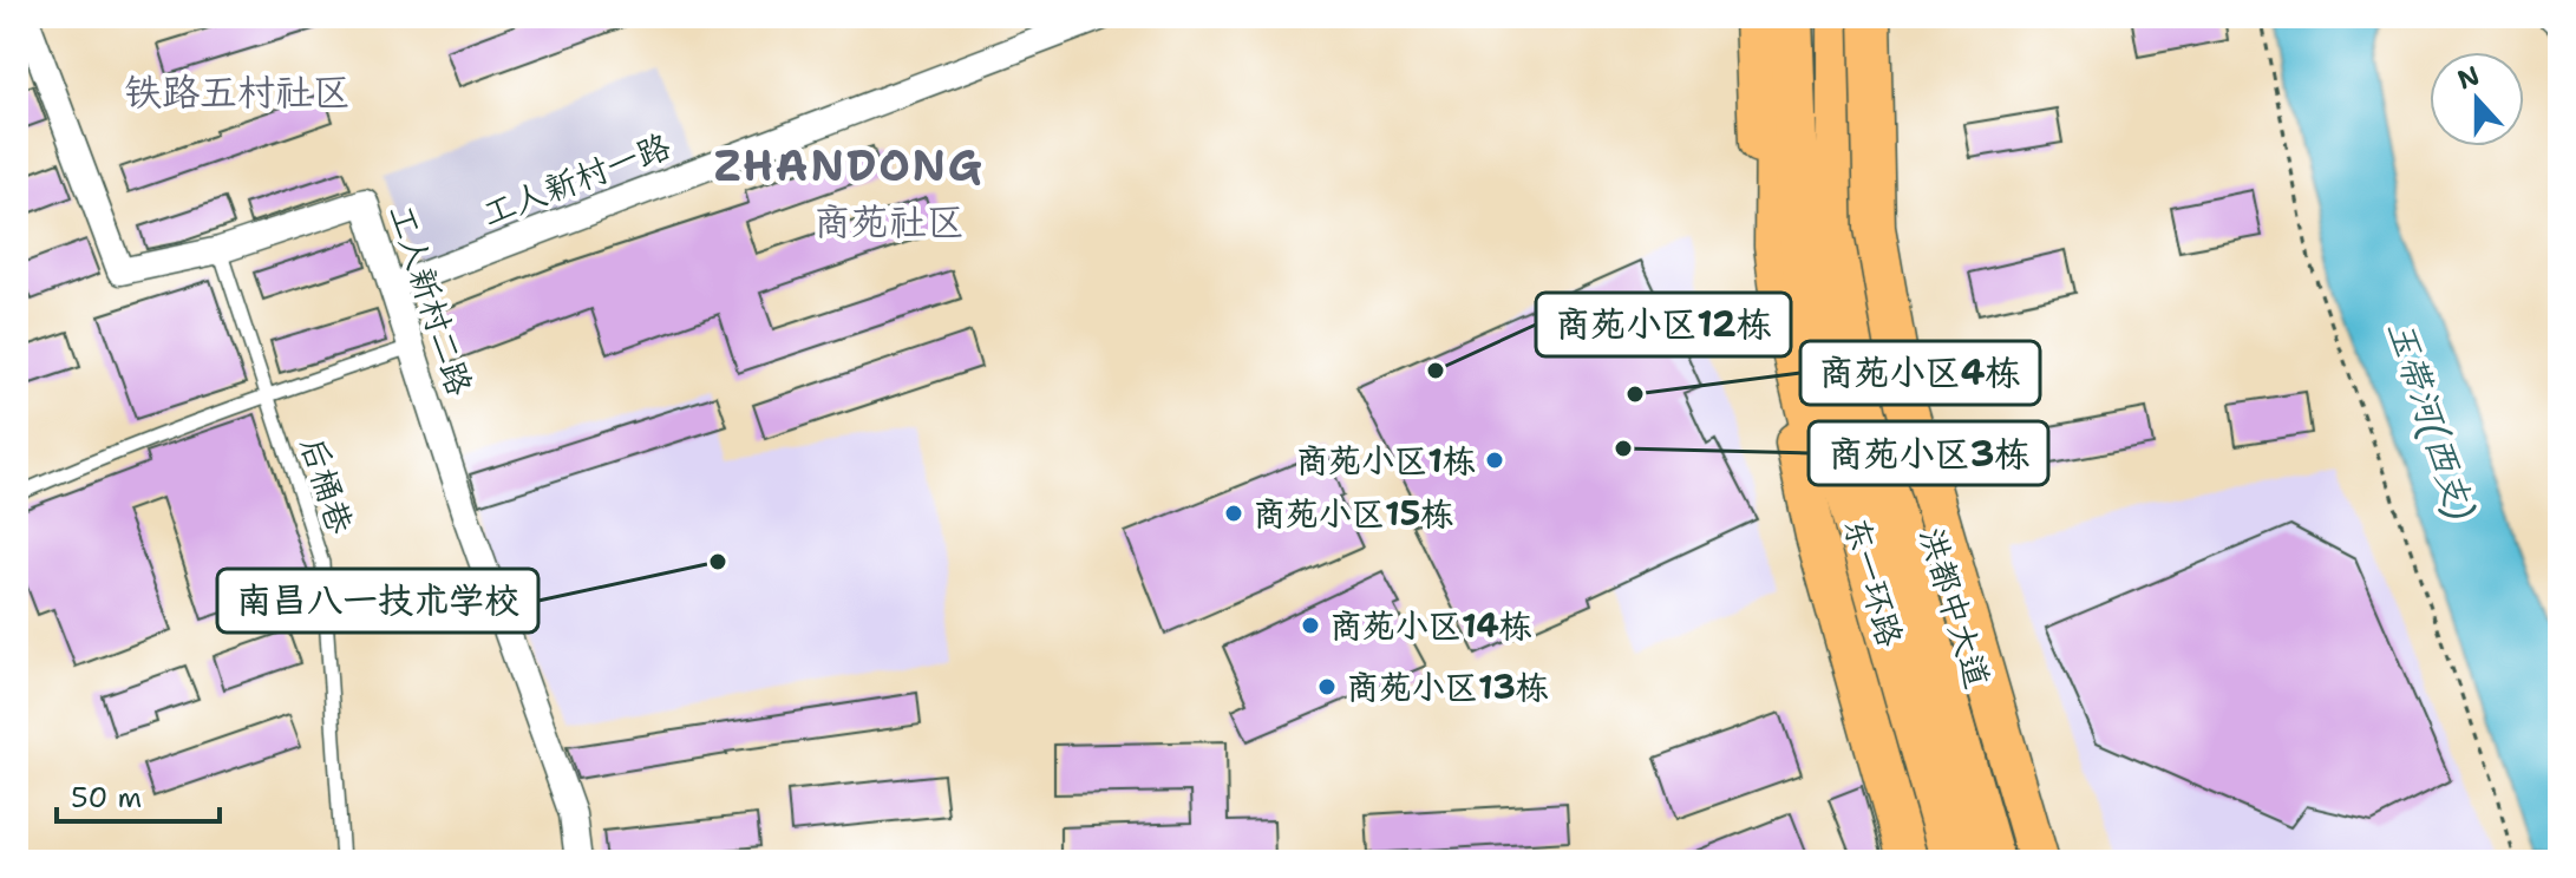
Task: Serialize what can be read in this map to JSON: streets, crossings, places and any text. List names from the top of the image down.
{
  "streets": {
    "highway": ["东一环路"],
    "main road": ["洪都中大道"],
    "street": ["工人新村一路", "工人新村二路"],
    "lane": ["后桶巷"]
  },
  "crossings": [
    ["工人新村一路", "工人新村二路"],
    ["工人新村二路", "后桶巷"]
  ],
  "districts": ["铁路五村社区", "ZHANDONG", "商苑社区"],
  "water": ["玉带河(西支)"],
  "places": [
    "商苑小区12栋",
    "商苑小区4栋",
    "商苑小区3栋",
    "商苑小区1栋",
    "商苑小区15栋",
    "南昌八一技术学校",
    "商苑小区14栋",
    "商苑小区13栋"
  ],
  "scale_bar": "50 m",
  "north": "top"
}
